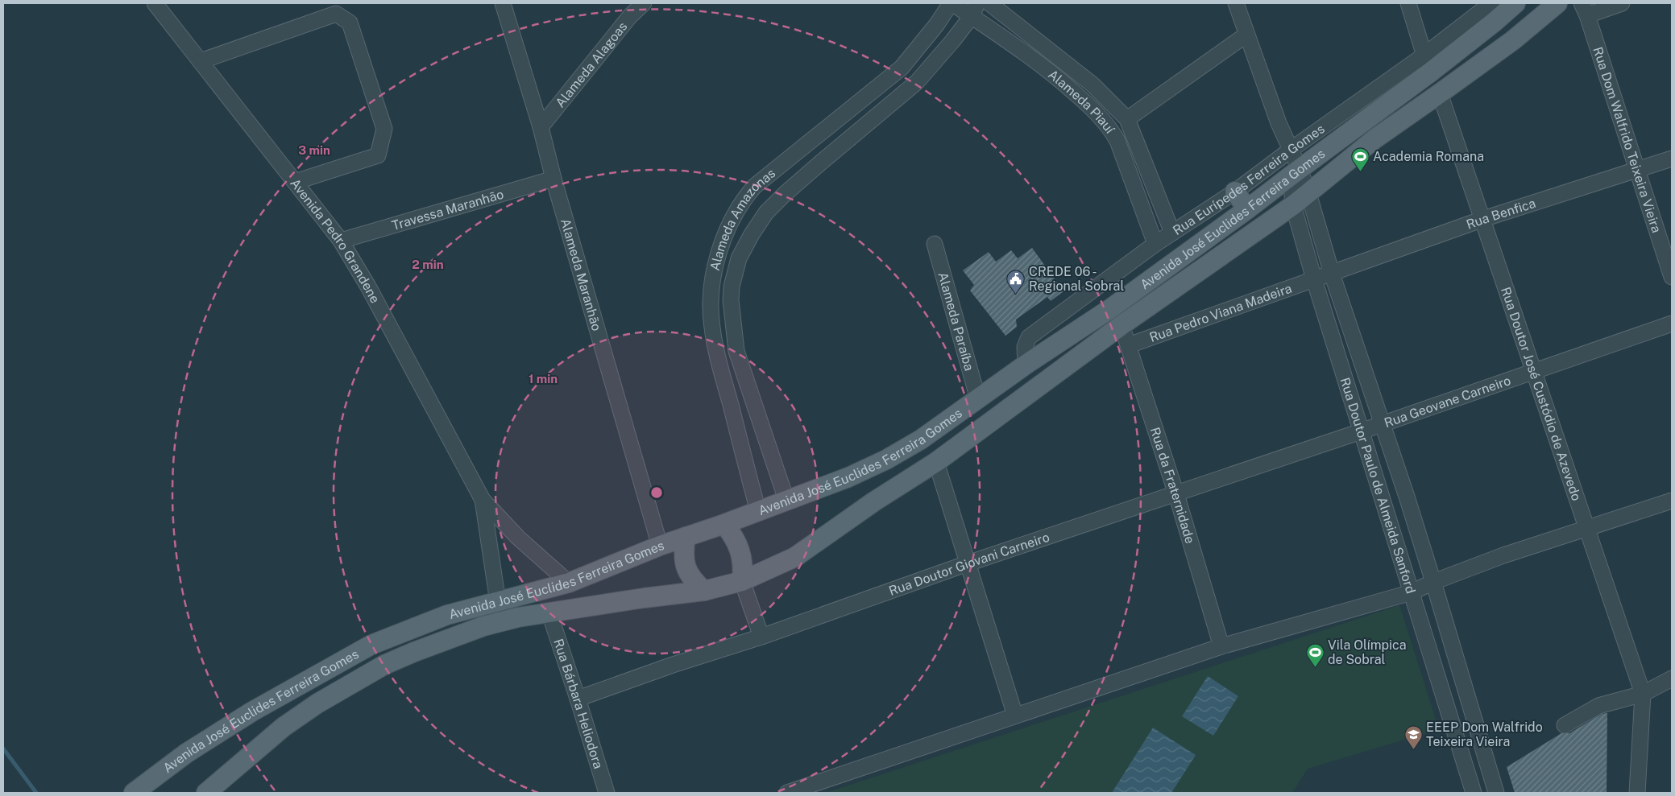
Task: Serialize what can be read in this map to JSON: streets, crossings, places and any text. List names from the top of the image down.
{
  "streets": {
    "main road": ["Avenida José Euclides Ferreira Gomes"],
    "street": [
      "Alameda Alagoas",
      "Alameda Piauí",
      "Rua Dom Walfrido Teixeira Vieira",
      "Rua Eurípedes Ferreira Gomes",
      "Travessa Maranhão",
      "Rua Benfica",
      "Alameda Amazonas",
      "Avenida Pedro Grandene",
      "Alameda Maranhão",
      "Rua Pedro Viana Madeira",
      "Alameda Paraíba",
      "Rua Doutor José Custódio de Azevedo",
      "Rua Geovane Carneiro",
      "Rua da Fraternidade",
      "Rua Doutor Paulo de Almeida Sanford",
      "Rua Doutor Giovani Carneiro",
      "Rua Bárbara Heliodora"
    ]
  },
  "crossings": [
    ["Alameda Alagoas", "Alameda Maranhão"],
    ["Alameda Piauí", "Rua Eurípedes Ferreira Gomes"],
    ["Alameda Piauí", "Alameda Amazonas"],
    ["Rua Dom Walfrido Teixeira Vieira", "Rua Benfica"],
    ["Rua Eurípedes Ferreira Gomes", "Avenida José Euclides Ferreira Gomes"],
    ["Rua Eurípedes Ferreira Gomes", "Rua Doutor Paulo de Almeida Sanford"],
    ["Travessa Maranhão", "Avenida Pedro Grandene"],
    ["Travessa Maranhão", "Alameda Maranhão"],
    ["Rua Benfica", "Rua Pedro Viana Madeira"],
    ["Rua Benfica", "Rua Doutor José Custódio de Azevedo"],
    ["Rua Benfica", "Rua Doutor Paulo de Almeida Sanford"],
    ["Avenida José Euclides Ferreira Gomes", "Alameda Amazonas"],
    ["Avenida José Euclides Ferreira Gomes", "Avenida Pedro Grandene"],
    ["Avenida José Euclides Ferreira Gomes", "Alameda Maranhão"],
    ["Avenida José Euclides Ferreira Gomes", "Alameda Paraíba"],
    ["Avenida José Euclides Ferreira Gomes", "Rua Doutor José Custódio de Azevedo"],
    ["Avenida José Euclides Ferreira Gomes", "Rua da Fraternidade"],
    ["Avenida José Euclides Ferreira Gomes", "Rua Doutor Paulo de Almeida Sanford"],
    ["Avenida José Euclides Ferreira Gomes", "Rua Bárbara Heliodora"],
    ["Rua Pedro Viana Madeira", "Rua da Fraternidade"],
    ["Rua Pedro Viana Madeira", "Rua Doutor Paulo de Almeida Sanford"],
    ["Rua Doutor José Custódio de Azevedo", "Rua Geovane Carneiro"],
    ["Rua Geovane Carneiro", "Rua Doutor Paulo de Almeida Sanford"],
    ["Rua Geovane Carneiro", "Rua Doutor Giovani Carneiro"],
    ["Rua da Fraternidade", "Rua Doutor Giovani Carneiro"],
    ["Rua Doutor Paulo de Almeida Sanford", "Rua Doutor Giovani Carneiro"],
    ["Rua Doutor Giovani Carneiro", "Rua Bárbara Heliodora"]
  ],
  "places": {
    "sports": ["Academia Romana", "Vila Olímpica de Sobral"],
    "public building": ["CREDE 06 - Regional Sobral"],
    "school or university": ["EEEP Dom Walfrido Teixeira Vieira"]
  },
  "rings": ["3 min", "2 min", "1 min"]
}
